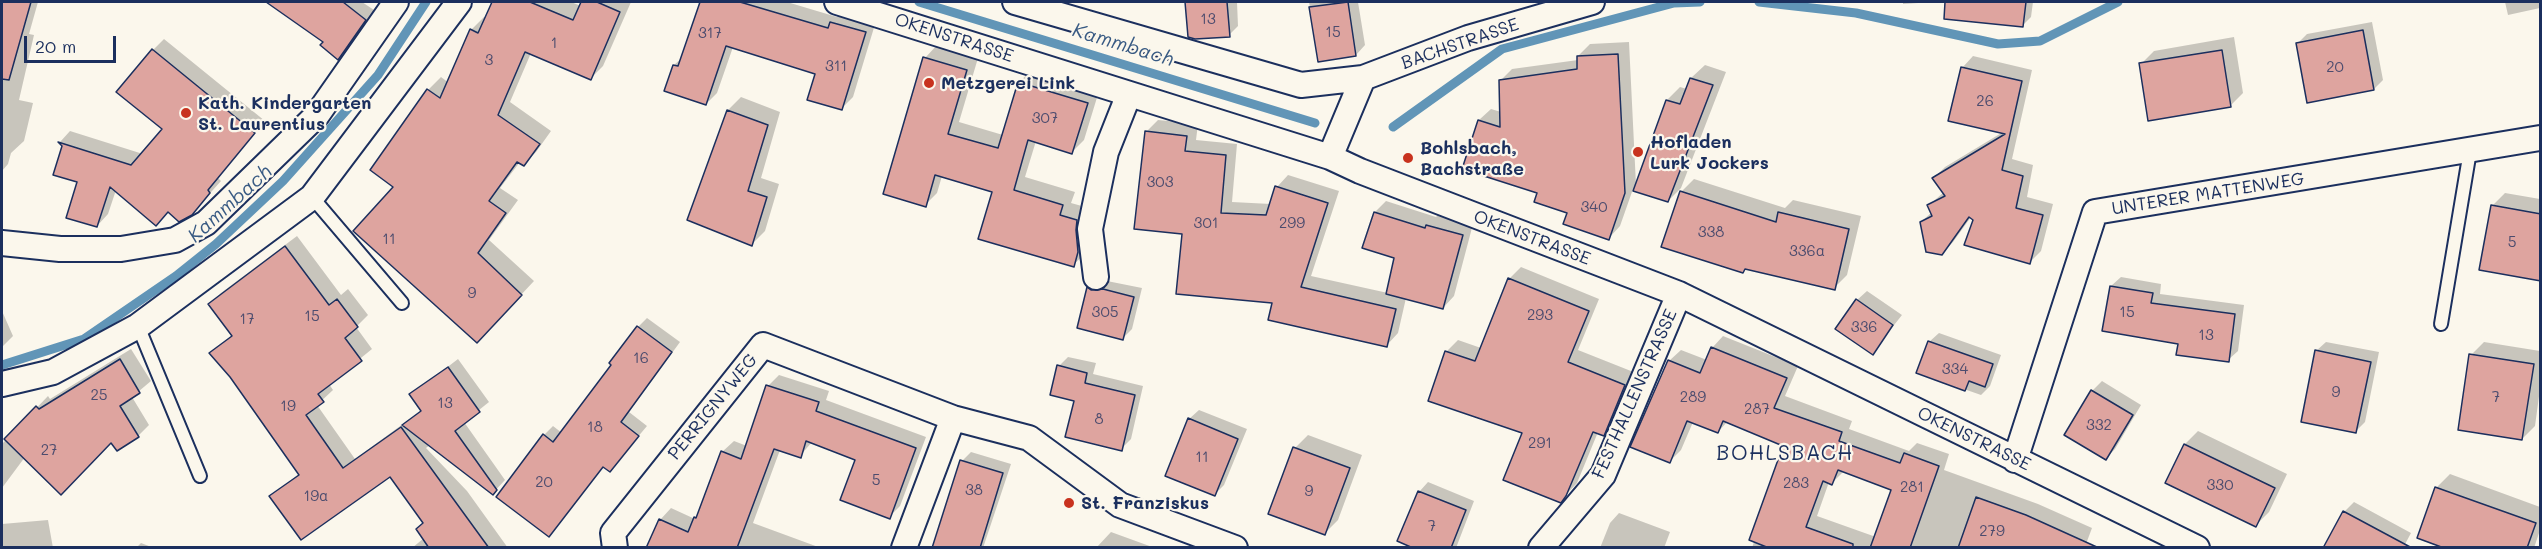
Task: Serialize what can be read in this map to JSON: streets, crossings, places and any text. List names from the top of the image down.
{
  "streets": {
    "street": [
      "OKENSTRASSE",
      "BACHSTRASSE",
      "UNTERER MATTENWEG",
      "FESTHALLENSTRASSE",
      "PERRIGNYWEG"
    ]
  },
  "crossings": [
    ["OKENSTRASSE", "UNTERER MATTENWEG"],
    ["OKENSTRASSE", "FESTHALLENSTRASSE"]
  ],
  "districts": ["BOHLSBACH"],
  "water": ["Kammbach"],
  "places": [
    "Metzgerei Link",
    "Kath. Kindergarten St. Laurentius",
    "Hofladen Lurk Jockers",
    "Bohlsbach, Bachstraße",
    "St. Franziskus"
  ],
  "house_numbers": [
    "13",
    "15",
    "317",
    "1",
    "3",
    "311",
    "20",
    "26",
    "307",
    "303",
    "340",
    "301",
    "299",
    "338",
    "11",
    "5",
    "336a",
    "9",
    "305",
    "15",
    "293",
    "15",
    "17",
    "336",
    "13",
    "16",
    "334",
    "9",
    "25",
    "289",
    "7",
    "13",
    "19",
    "287",
    "8",
    "332",
    "18",
    "291",
    "27",
    "11",
    "5",
    "20",
    "283",
    "330",
    "281",
    "38",
    "9",
    "19a",
    "7",
    "279"
  ],
  "scale_bar": "20 m"
}
